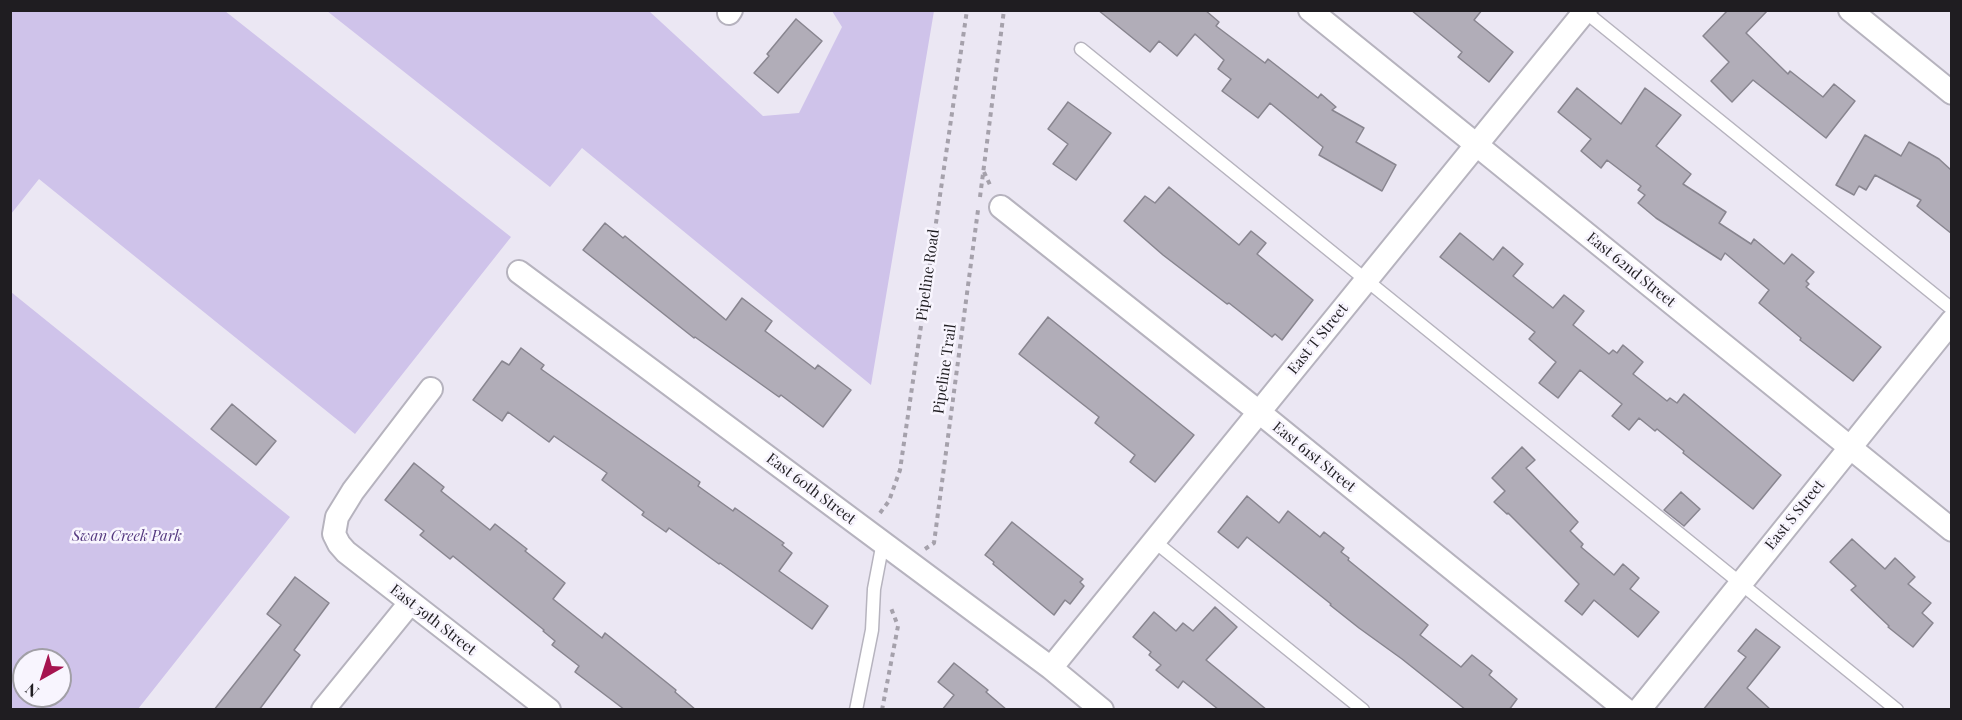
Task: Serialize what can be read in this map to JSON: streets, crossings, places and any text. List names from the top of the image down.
{
  "streets": {
    "street": [
      "East 62nd Street",
      "East T Street",
      "East 61st Street",
      "East 60th Street",
      "East S Street",
      "East 59th Street"
    ],
    "path": ["Pipeline Road", "Pipeline Trail"]
  },
  "crossings": [
    ["East 62nd Street", "East T Street"],
    ["East 62nd Street", "East S Street"],
    ["Pipeline Road", "East 60th Street"],
    ["East T Street", "East 61st Street"],
    ["East T Street", "East 60th Street"],
    ["Pipeline Trail", "East 60th Street"]
  ],
  "parks": ["Swan Creek Park"],
  "north": "bottom left"
}
